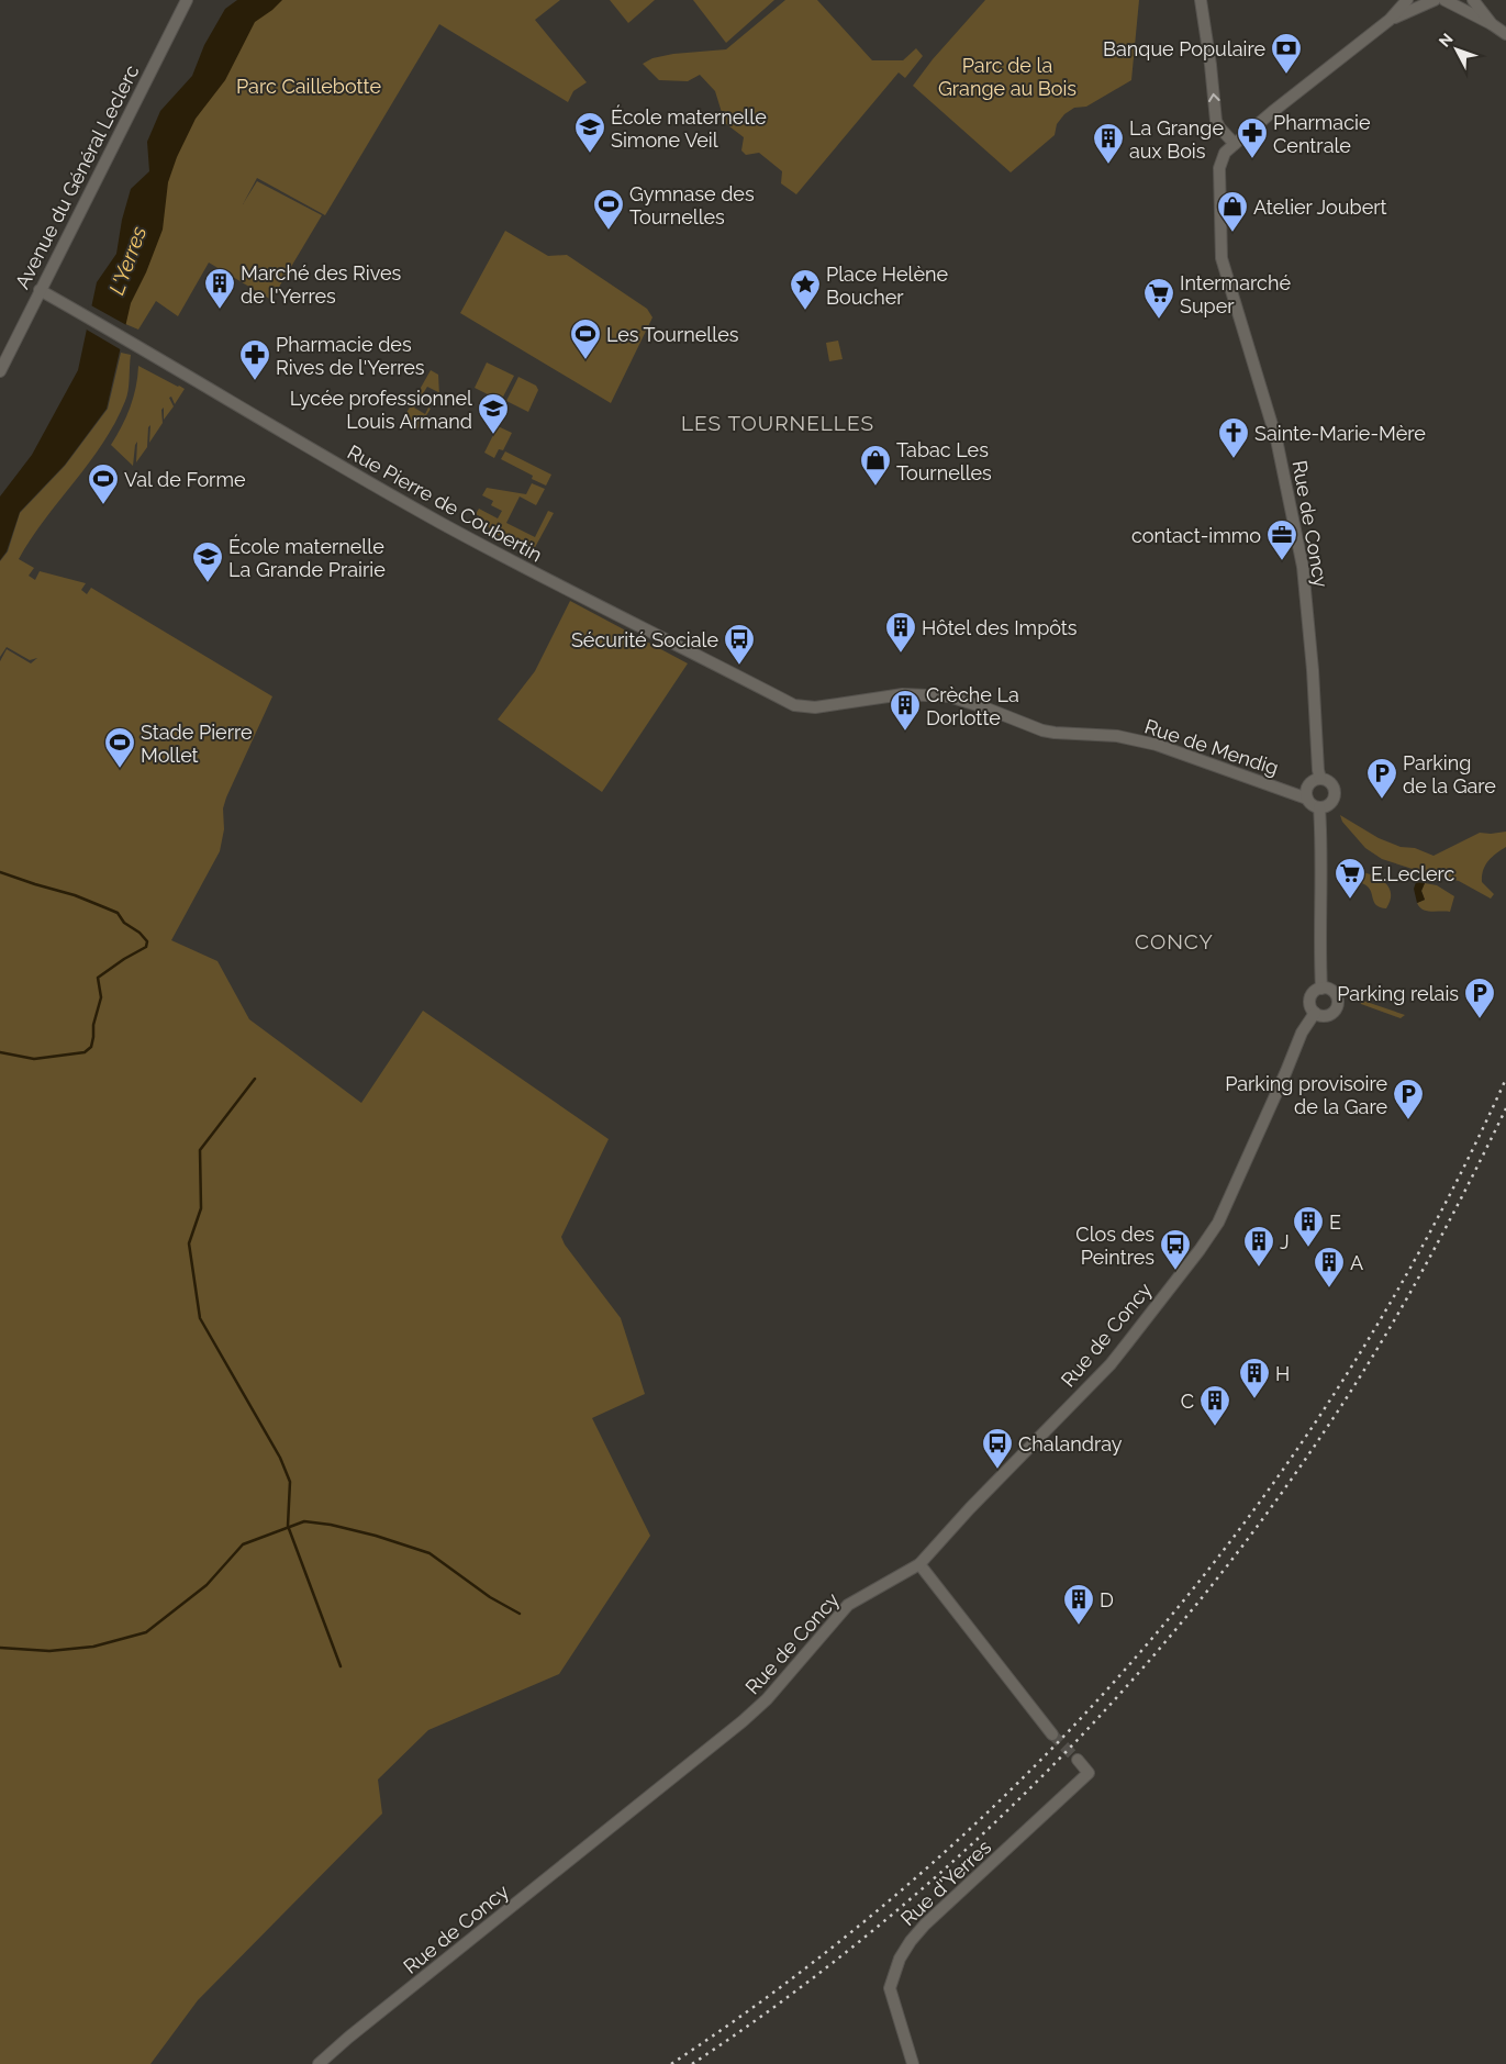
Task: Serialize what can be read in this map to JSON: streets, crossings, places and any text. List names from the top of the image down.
{
  "streets": {
    "street": [
      "Avenue du Général Leclerc",
      "Rue Pierre de Coubertin",
      "Rue de Concy",
      "Rue de Mendig",
      "Rue d'Yerres"
    ]
  },
  "crossings": [
    ["Avenue du Général Leclerc", "Rue Pierre de Coubertin"],
    ["Rue Pierre de Coubertin", "Rue de Mendig"],
    ["Rue de Concy", "Rue de Mendig"]
  ],
  "districts": ["LES TOURNELLES", "CONCY"],
  "water": ["L'Yerres"],
  "parks": ["Parc de la Grange au Bois", "Parc Caillebotte"],
  "places": {
    "bank": ["Banque Populaire"],
    "school or university": ["École maternelle Simone Veil", "Lycée professionnel Louis Armand", "École maternelle La Grande Prairie"],
    "pharmacy": ["Pharmacie Centrale", "Pharmacie des Rives de l'Yerres"],
    "building": [
      "La Grange aux Bois",
      "Marché des Rives de l'Yerres",
      "Hôtel des Impôts",
      "Crèche La Dorlotte",
      "E",
      "J",
      "A",
      "H",
      "C",
      "D"
    ],
    "sports": [
      "Gymnase des Tournelles",
      "Les Tournelles",
      "Val de Forme",
      "Stade Pierre Mollet"
    ],
    "shop": ["Atelier Joubert", "Tabac Les Tournelles"],
    "place": ["Place Helène Boucher"],
    "supermarket": ["Intermarché Super", "E.Leclerc"],
    "church": ["Sainte-Marie-Mère"],
    "office": ["contact-immo"],
    "bus stop": ["Sécurité Sociale", "Clos des Peintres", "Chalandray"],
    "parking": ["Parking de la Gare", "Parking relais", "Parking provisoire de la Gare"]
  },
  "north": "top left"
}
